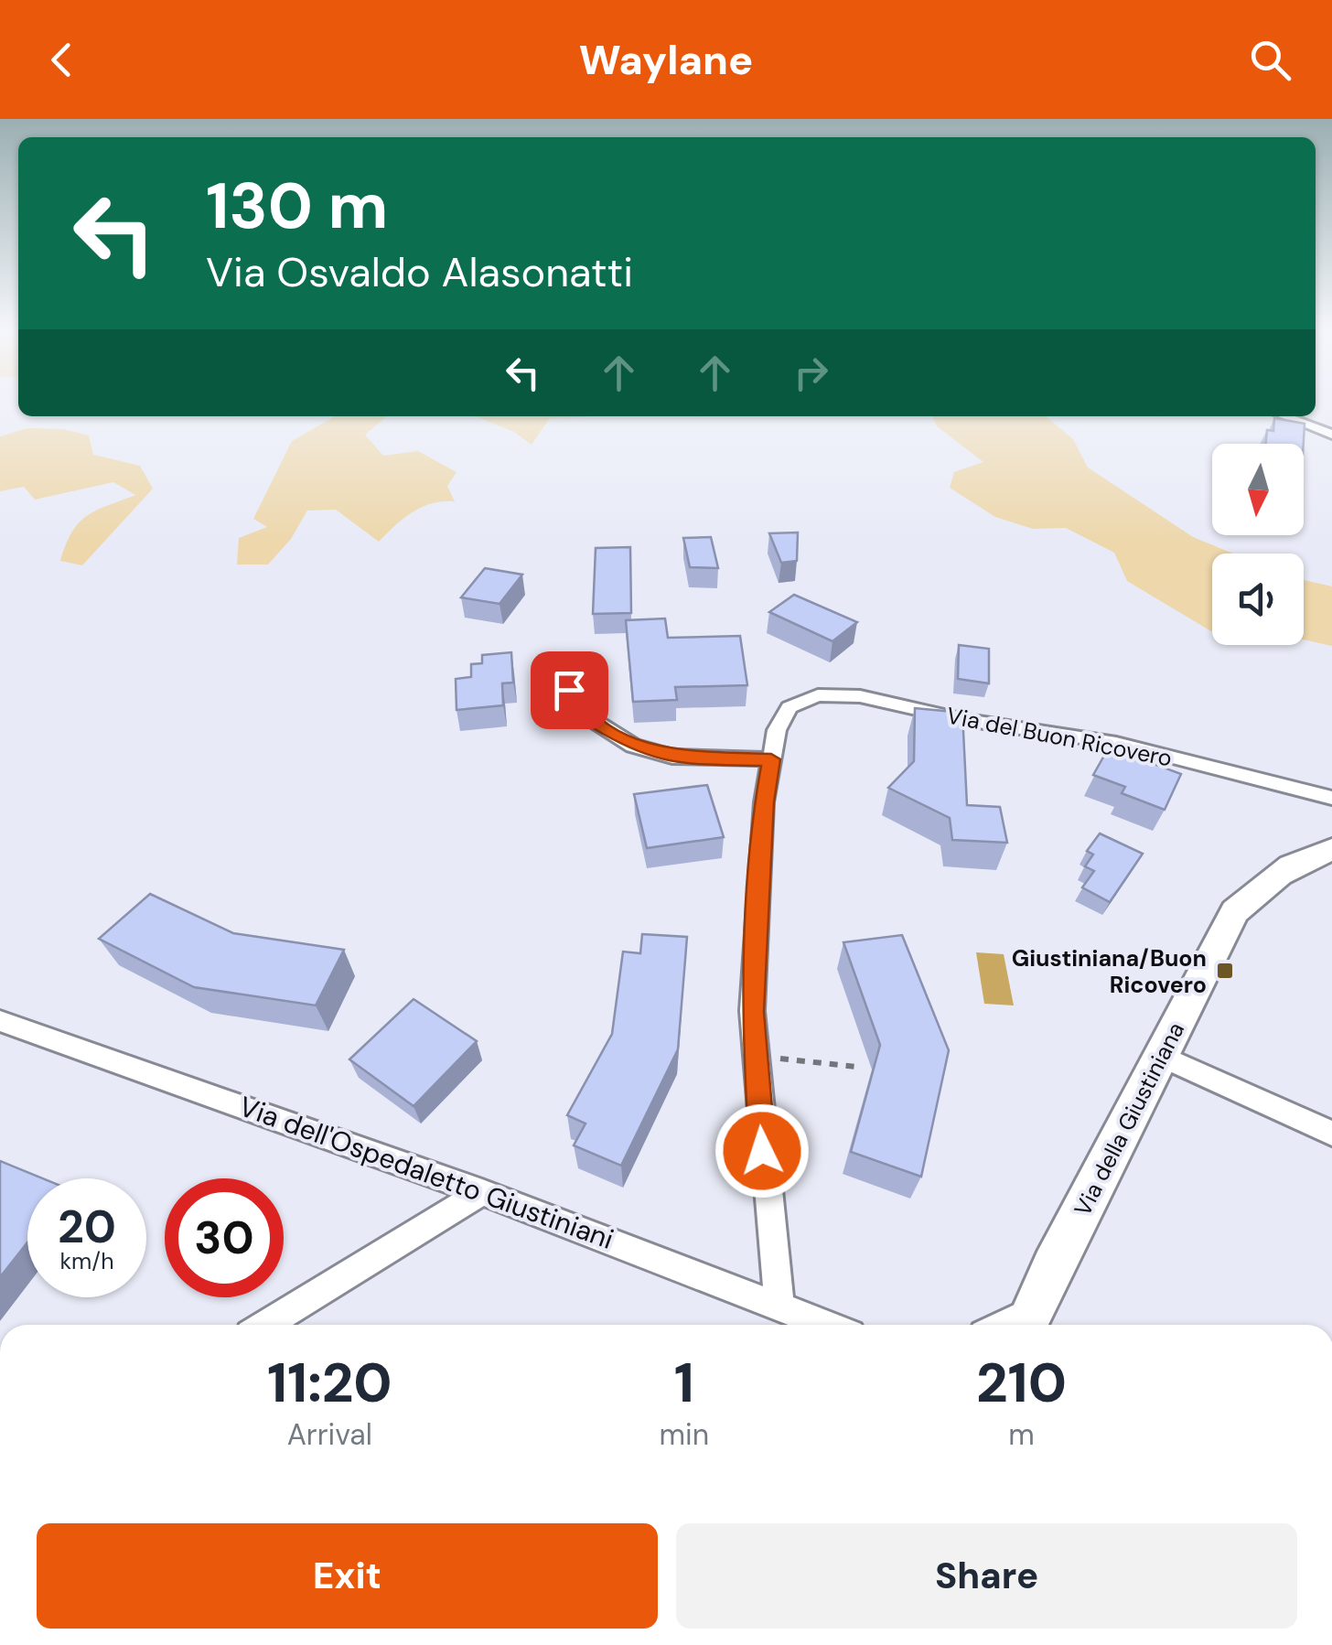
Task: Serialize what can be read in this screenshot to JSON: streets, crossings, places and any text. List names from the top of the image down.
{
  "streets": {
    "street": ["Via del Buon Ricovero", "Via della Giustiniana", "Via dell'Ospedaletto Giustiniani"]
  },
  "crossings": [
    ["Via del Buon Ricovero", "Via dell'Ospedaletto Giustiniani"]
  ],
  "places": {
    "transit": ["Giustiniana/Buon Ricovero"]
  },
  "north": "bottom",
  "page": {
    "header": "Waylane",
    "turn": ["130 m", "Via Osvaldo Alasonatti"],
    "speed": "20 km/h",
    "limit": "30",
    "eta": [
      "11:20",
      "Arrival",
      "1",
      "min",
      "210",
      "m"
    ],
    "buttons": ["Exit", "Share"]
  }
}
